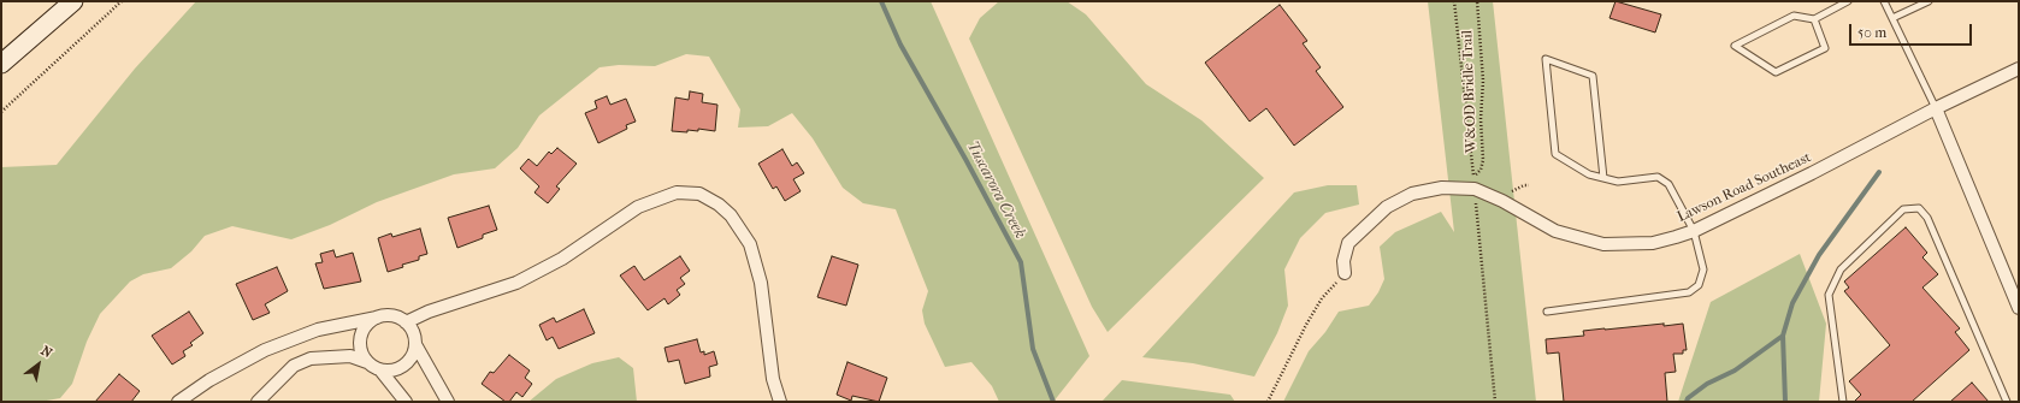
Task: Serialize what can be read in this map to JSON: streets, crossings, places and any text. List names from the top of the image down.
{
  "streets": {
    "street": ["Lawson Road Southeast"],
    "path": ["W&OD Bridle Trail"]
  },
  "water": ["Tuscarora Creek"],
  "scale_bar": "50 m",
  "north": "top right"
}
